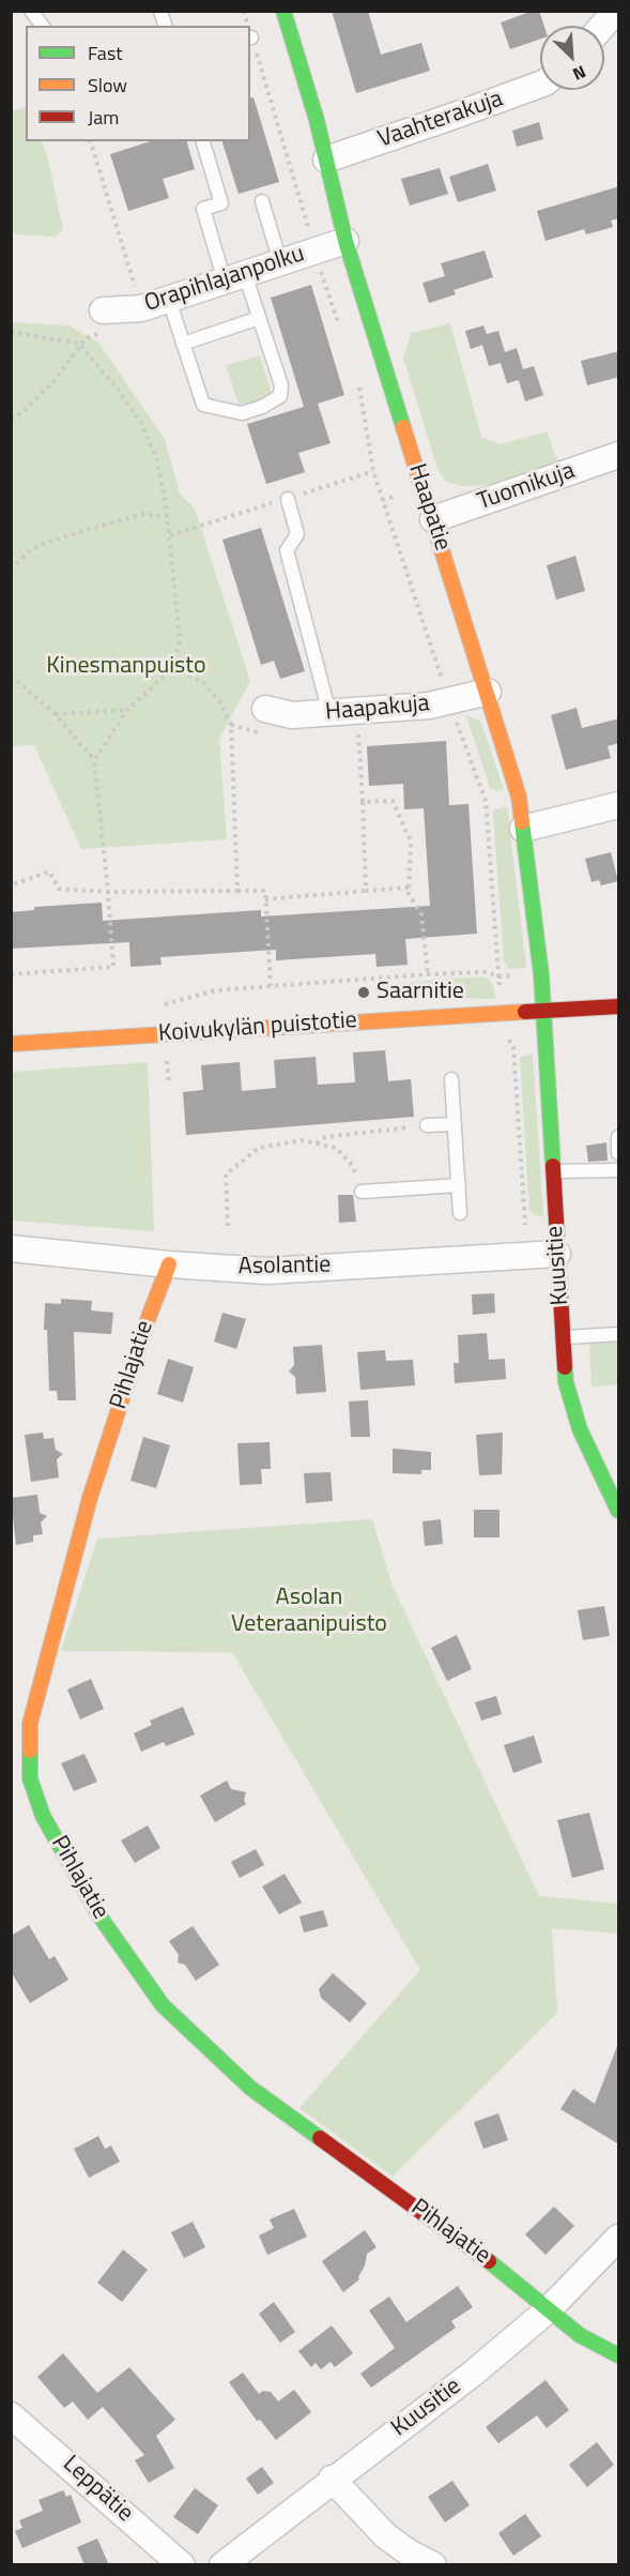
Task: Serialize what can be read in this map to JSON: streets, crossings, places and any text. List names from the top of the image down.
{
  "streets": {
    "street": [
      "Vaahterakuja",
      "Orapihlajanpolku",
      "Tuomikuja",
      "Haapatie",
      "Haapakuja",
      "Koivukylän puistotie",
      "Kuusitie",
      "Asolantie",
      "Pihlajatie",
      "Leppätie"
    ]
  },
  "crossings": [
    ["Vaahterakuja", "Haapatie"],
    ["Orapihlajanpolku", "Haapatie"],
    ["Tuomikuja", "Haapatie"],
    ["Haapatie", "Haapakuja"],
    ["Haapatie", "Koivukylän puistotie"],
    ["Haapatie", "Kuusitie"],
    ["Koivukylän puistotie", "Kuusitie"],
    ["Kuusitie", "Asolantie"],
    ["Kuusitie", "Pihlajatie"],
    ["Asolantie", "Pihlajatie"]
  ],
  "parks": ["Kinesmanpuisto", "Asolan Veteraanipuisto"],
  "places": ["Saarnitie"],
  "legend": ["Fast", "Slow", "Jam"],
  "north": "bottom right"
}
